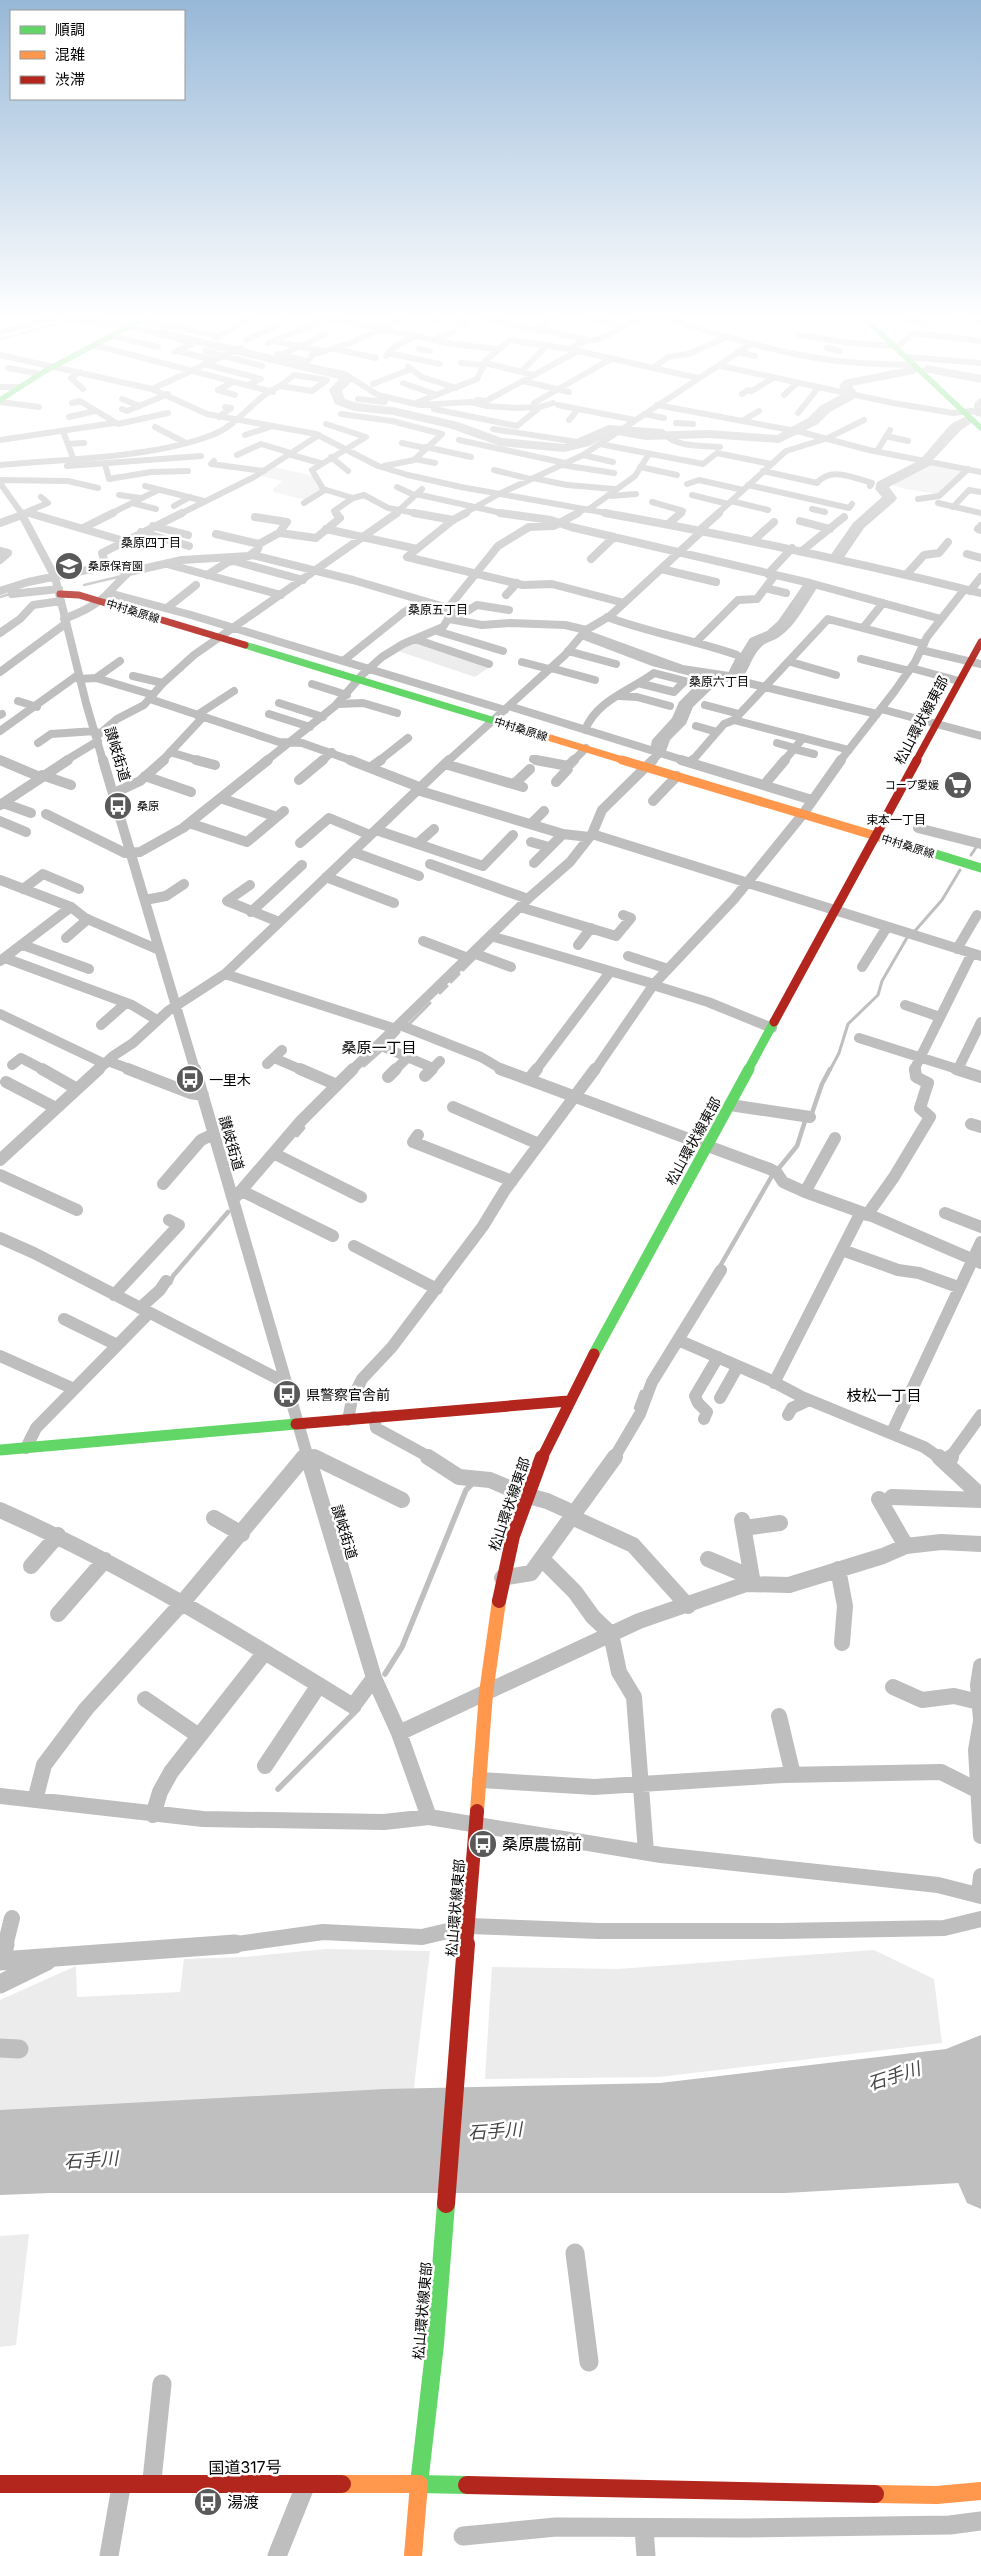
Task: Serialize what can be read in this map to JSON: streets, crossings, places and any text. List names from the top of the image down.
{
  "streets": {
    "main road": ["中村桑原線", "松山環状線東部", "国道317号"],
    "street": ["讃岐街道"]
  },
  "crossings": [
    ["中村桑原線", "松山環状線東部"],
    ["中村桑原線", "讃岐街道"],
    ["松山環状線東部", "国道317号"]
  ],
  "districts": [
    "桑原四丁目",
    "桑原五丁目",
    "桑原六丁目",
    "束本一丁目",
    "桑原一丁目",
    "枝松一丁目"
  ],
  "water": ["石手川"],
  "places": {
    "school or university": ["桑原保育園"],
    "supermarket": ["コープ愛媛"],
    "bus stop": [
      "桑原",
      "一里木",
      "県警察官舎前",
      "桑原農協前",
      "湯渡"
    ]
  },
  "legend": ["順調", "混雑", "渋滞"]
}
